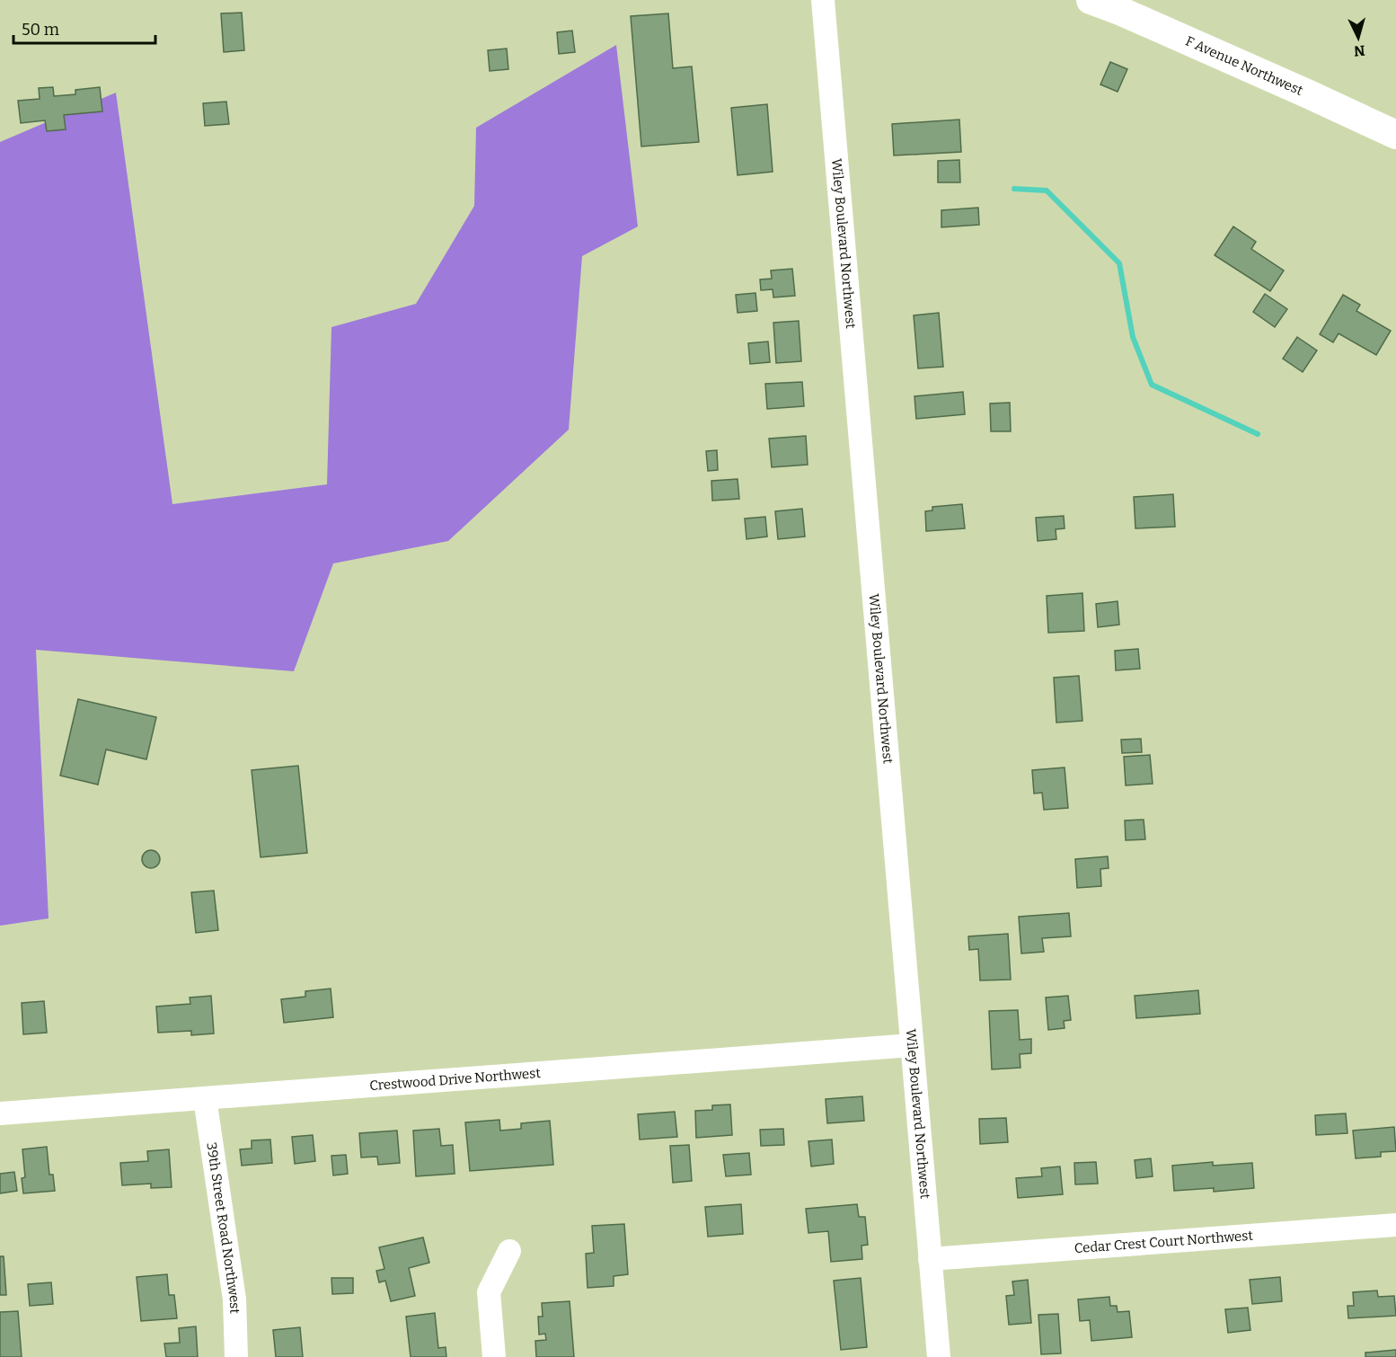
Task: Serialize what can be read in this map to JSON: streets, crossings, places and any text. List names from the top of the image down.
{
  "streets": {
    "main road": ["F Avenue Northwest"],
    "street": [
      "Wiley Boulevard Northwest",
      "Crestwood Drive Northwest",
      "39th Street Road Northwest",
      "Cedar Crest Court Northwest"
    ]
  },
  "crossings": [
    ["Wiley Boulevard Northwest", "Crestwood Drive Northwest"],
    ["Wiley Boulevard Northwest", "Cedar Crest Court Northwest"],
    ["Crestwood Drive Northwest", "39th Street Road Northwest"]
  ],
  "scale_bar": "50 m",
  "north": "bottom"
}
